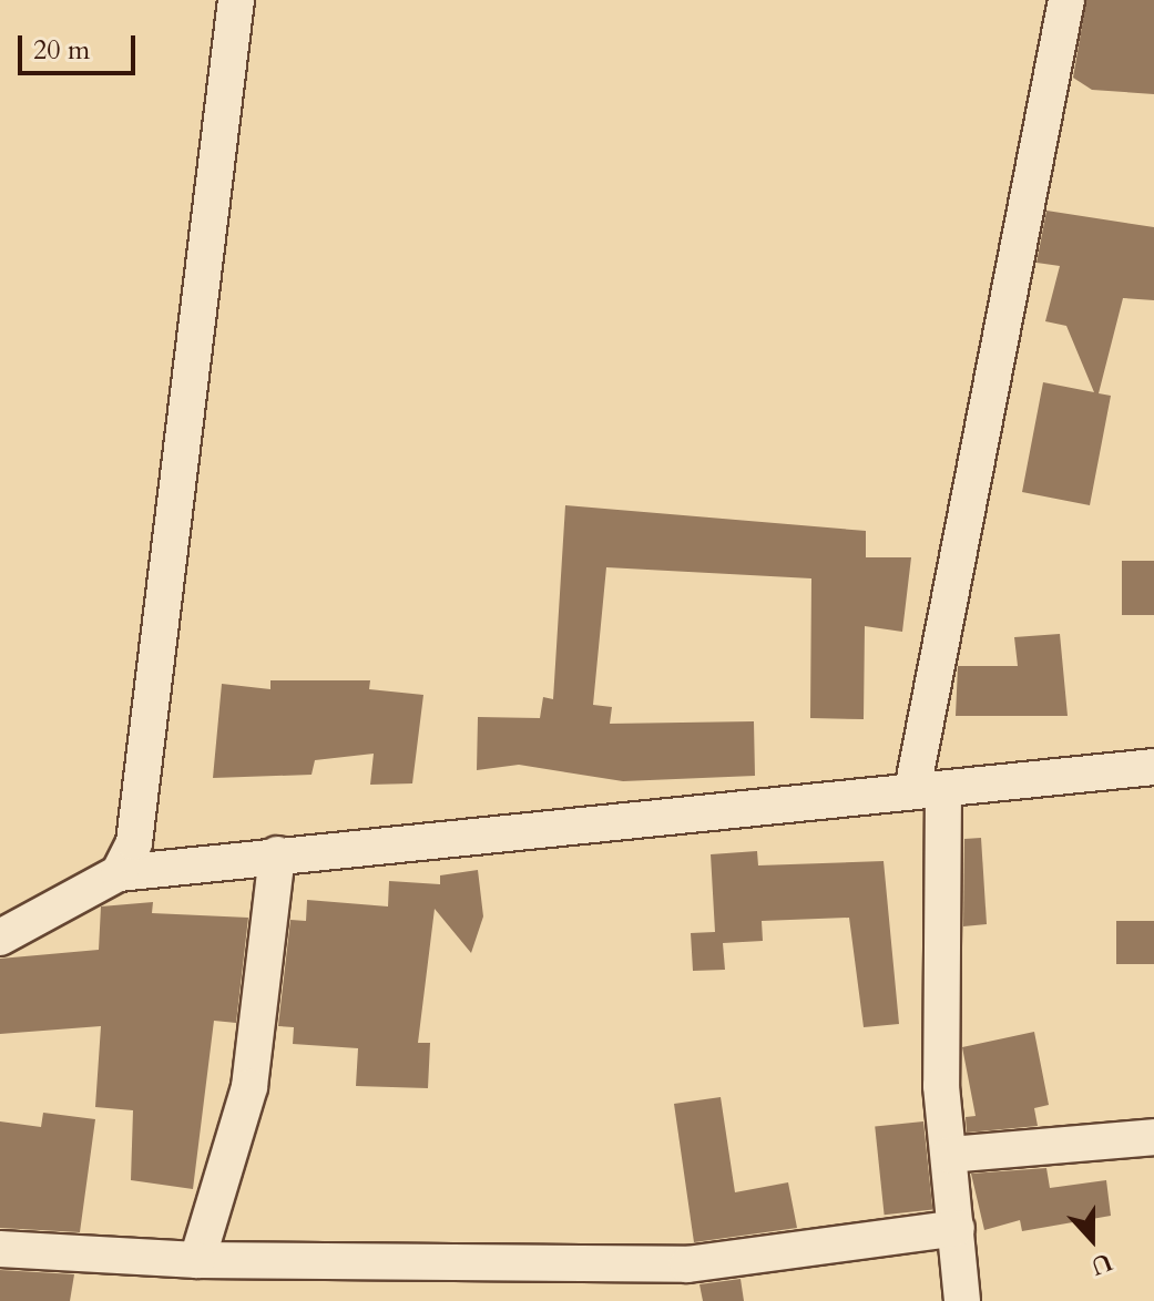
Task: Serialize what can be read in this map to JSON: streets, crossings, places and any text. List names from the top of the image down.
{
  "scale_bar": "20 m",
  "north": "bottom"
}
